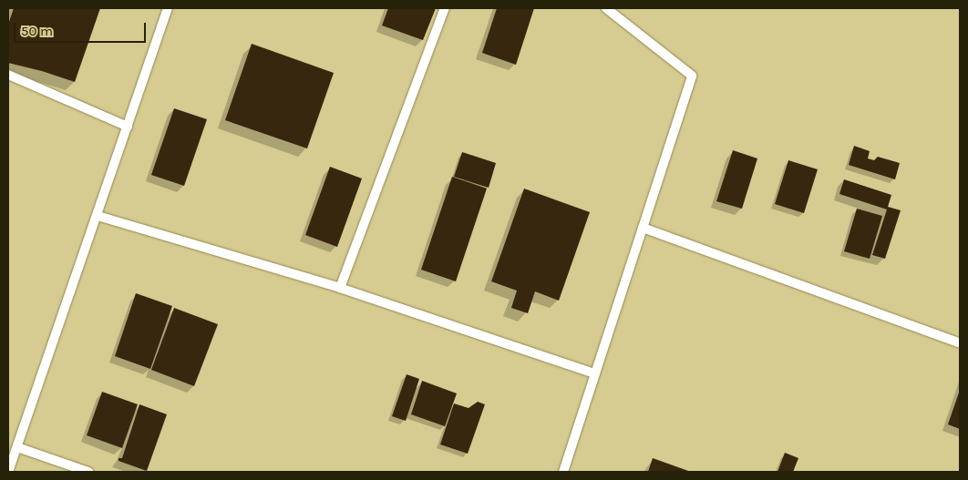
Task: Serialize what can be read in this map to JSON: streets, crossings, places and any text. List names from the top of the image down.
{
  "scale_bar": "50 m"
}
